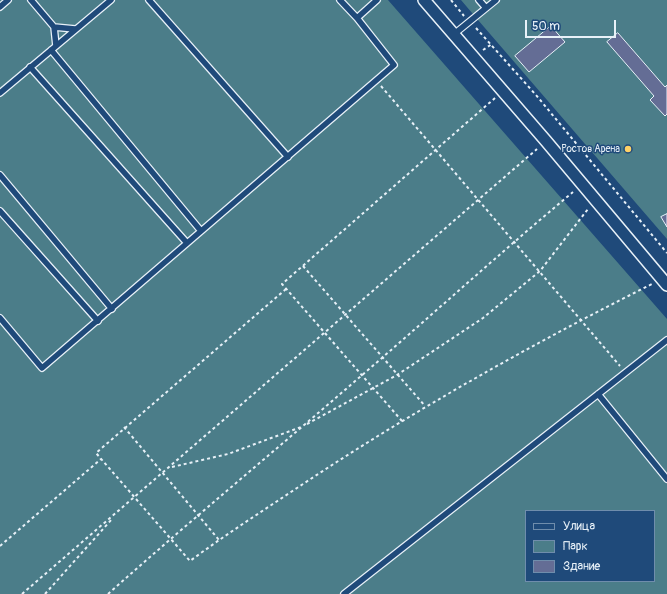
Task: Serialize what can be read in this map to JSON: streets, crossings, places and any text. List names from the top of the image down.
{
  "places": ["Ростов Арена"],
  "legend": ["Улица", "Парк", "Здание"],
  "scale_bar": "50 m"
}
